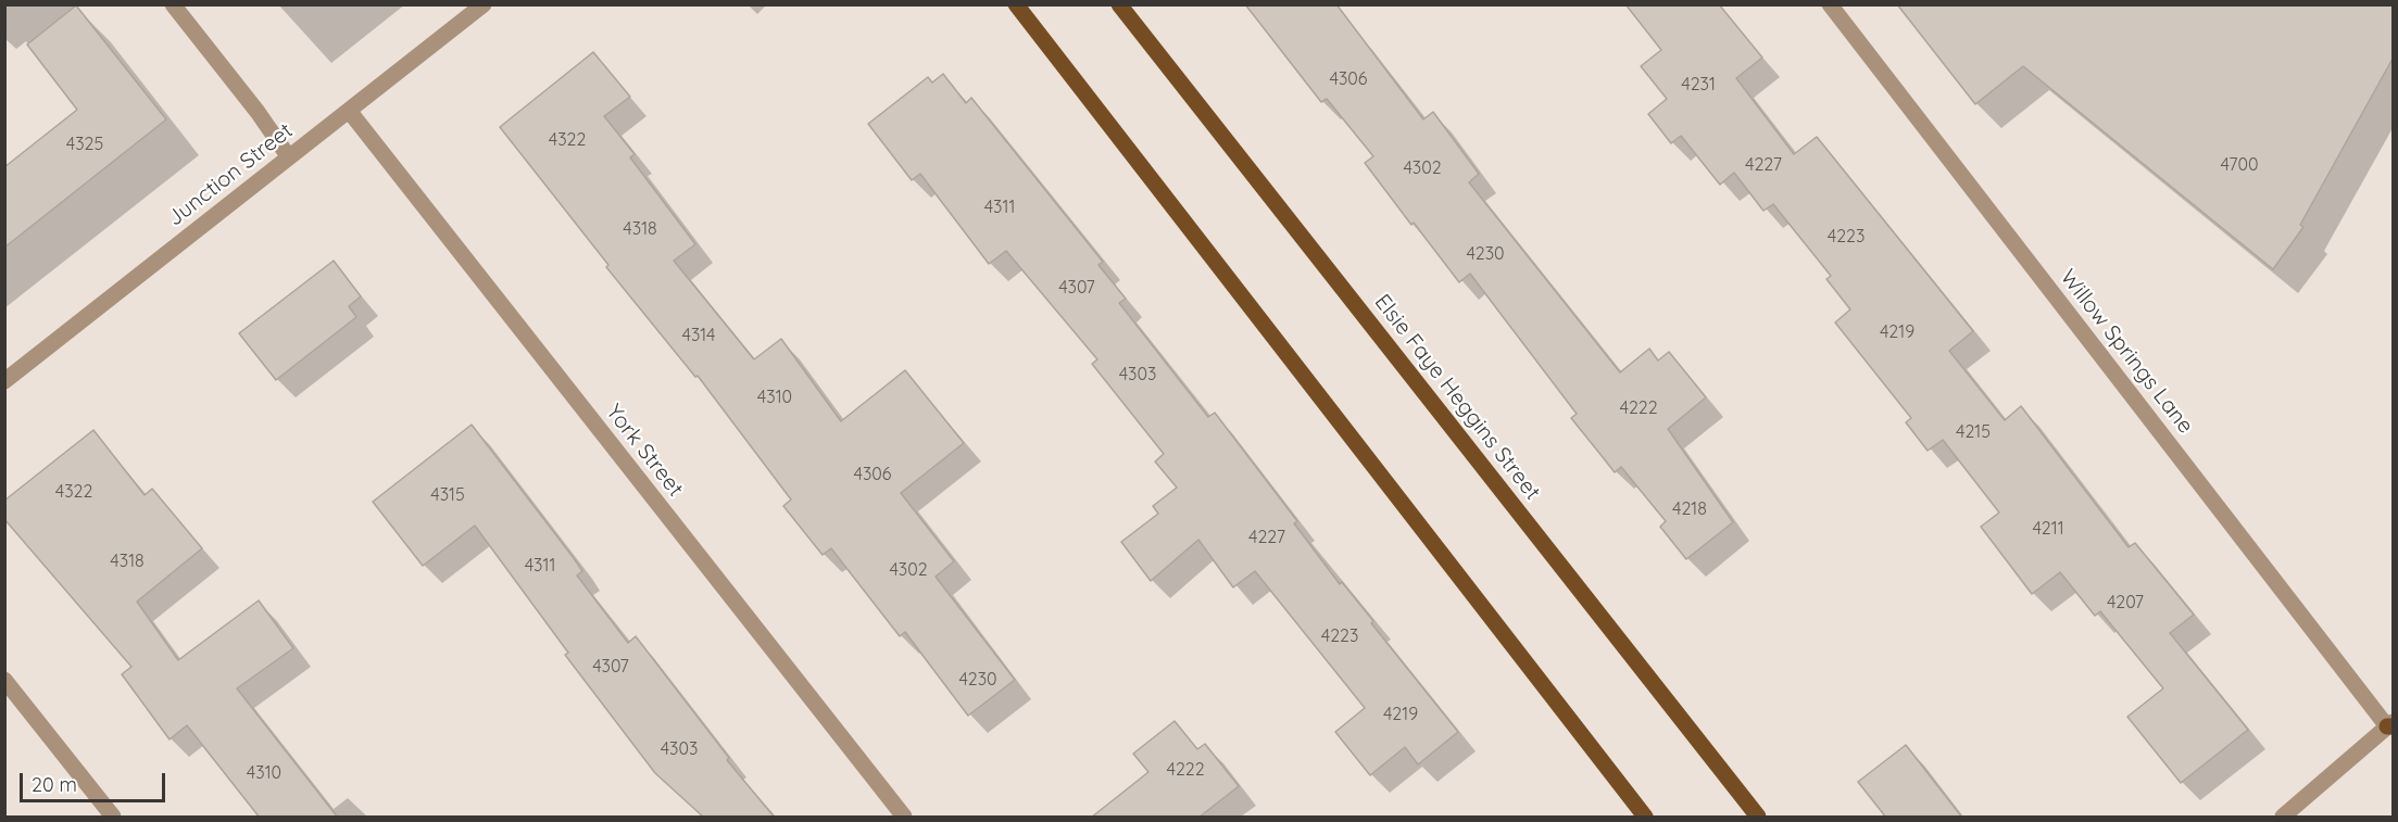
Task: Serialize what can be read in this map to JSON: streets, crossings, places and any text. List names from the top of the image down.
{
  "streets": {
    "main road": ["Elsie Faye Heggins Street"],
    "street": ["Junction Street", "Willow Springs Lane", "York Street"]
  },
  "crossings": [
    ["Junction Street", "York Street"]
  ],
  "house_numbers": [
    "4306",
    "4231",
    "4322",
    "4325",
    "4227",
    "4700",
    "4302",
    "4311",
    "4318",
    "4223",
    "4230",
    "4307",
    "4219",
    "4314",
    "4303",
    "4310",
    "4222",
    "4215",
    "4306",
    "4322",
    "4315",
    "4218",
    "4211",
    "4227",
    "4318",
    "4311",
    "4302",
    "4207",
    "4223",
    "4307",
    "4230",
    "4219",
    "4303",
    "4222",
    "4310"
  ],
  "scale_bar": "20 m"
}
